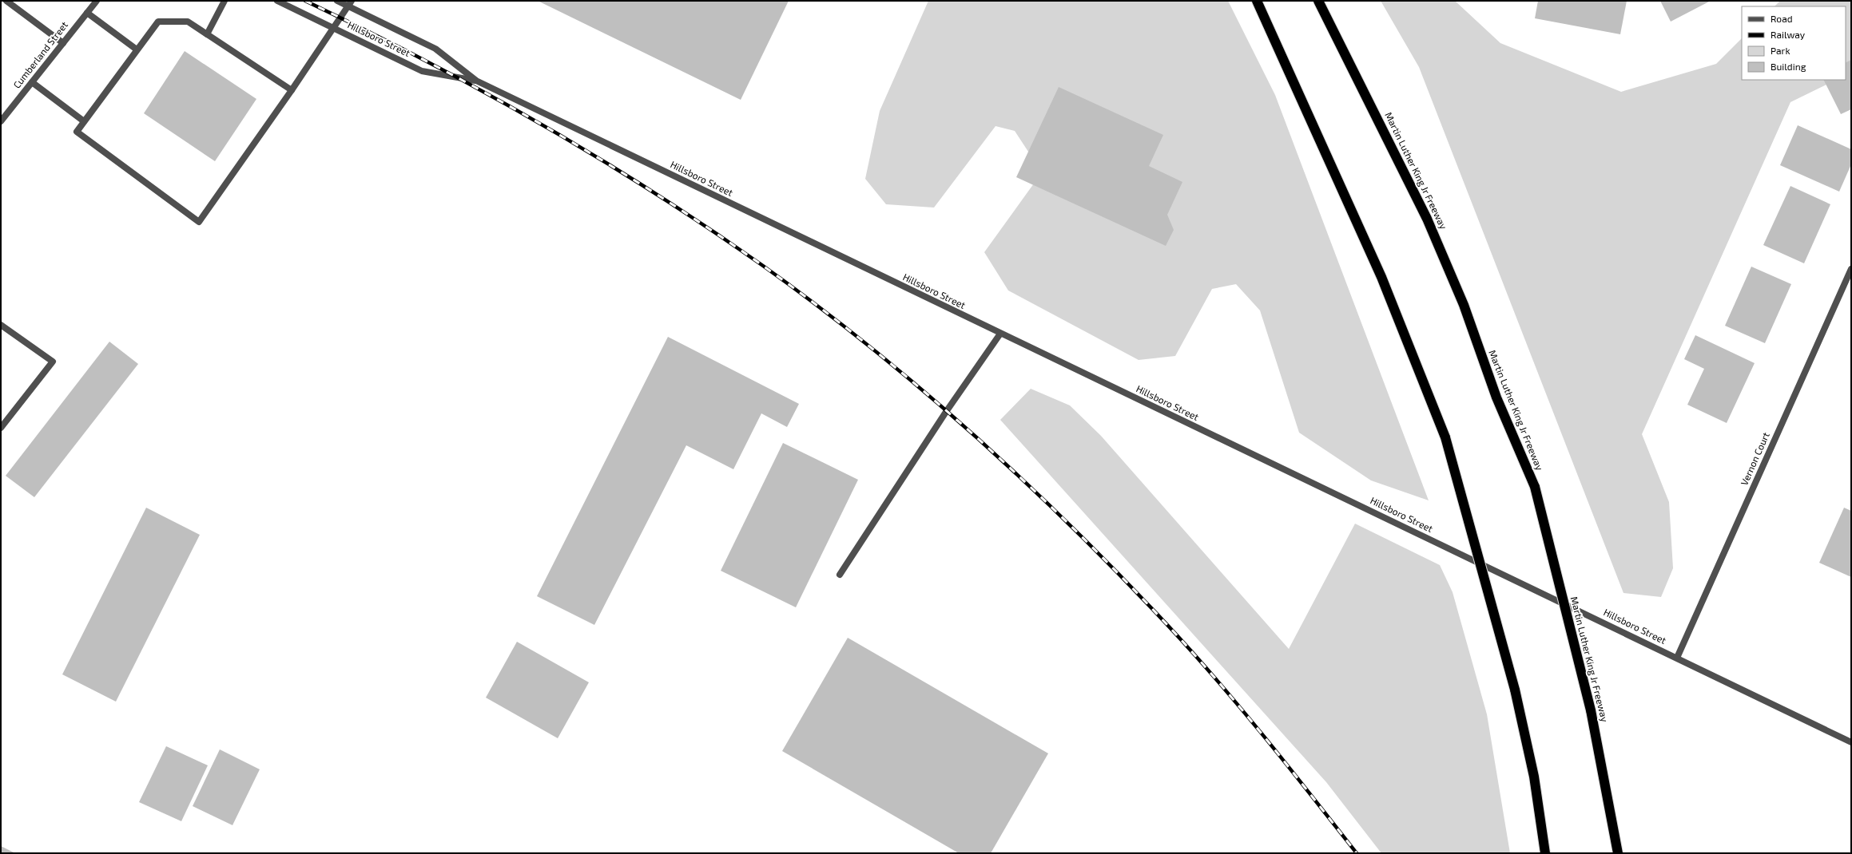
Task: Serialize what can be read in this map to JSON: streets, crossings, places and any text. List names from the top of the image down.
{
  "streets": {
    "highway": ["Martin Luther King Jr Freeway"],
    "street": ["Hillsboro Street", "Cumberland Street", "Vernon Court"]
  },
  "crossings": [
    ["Hillsboro Street", "Vernon Court"]
  ],
  "legend": [
    "Road",
    "Railway",
    "Park",
    "Building"
  ]
}
